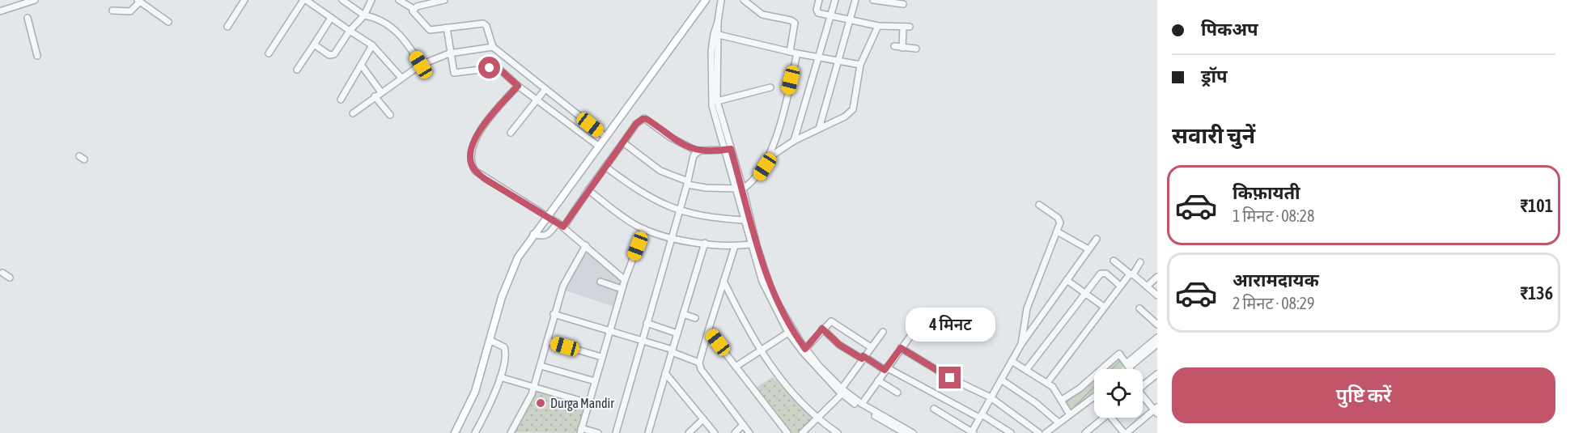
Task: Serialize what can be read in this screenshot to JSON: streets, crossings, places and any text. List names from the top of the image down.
{
  "places": ["Durga Mandir"],
  "page": {
    "banner": ["पिकअप", "ड्रॉप"],
    "heading": "सवारी चुनें",
    "list": [
      {
        "name": "किफ़ायती",
        "note": "1 मिनट · 08:28",
        "value": "₹101"
      },
      {
        "name": "आरामदायक",
        "note": "2 मिनट · 08:29",
        "value": "₹136"
      }
    ],
    "bubble": "4 मिनट",
    "buttons": "पुष्टि करें"
  }
}
